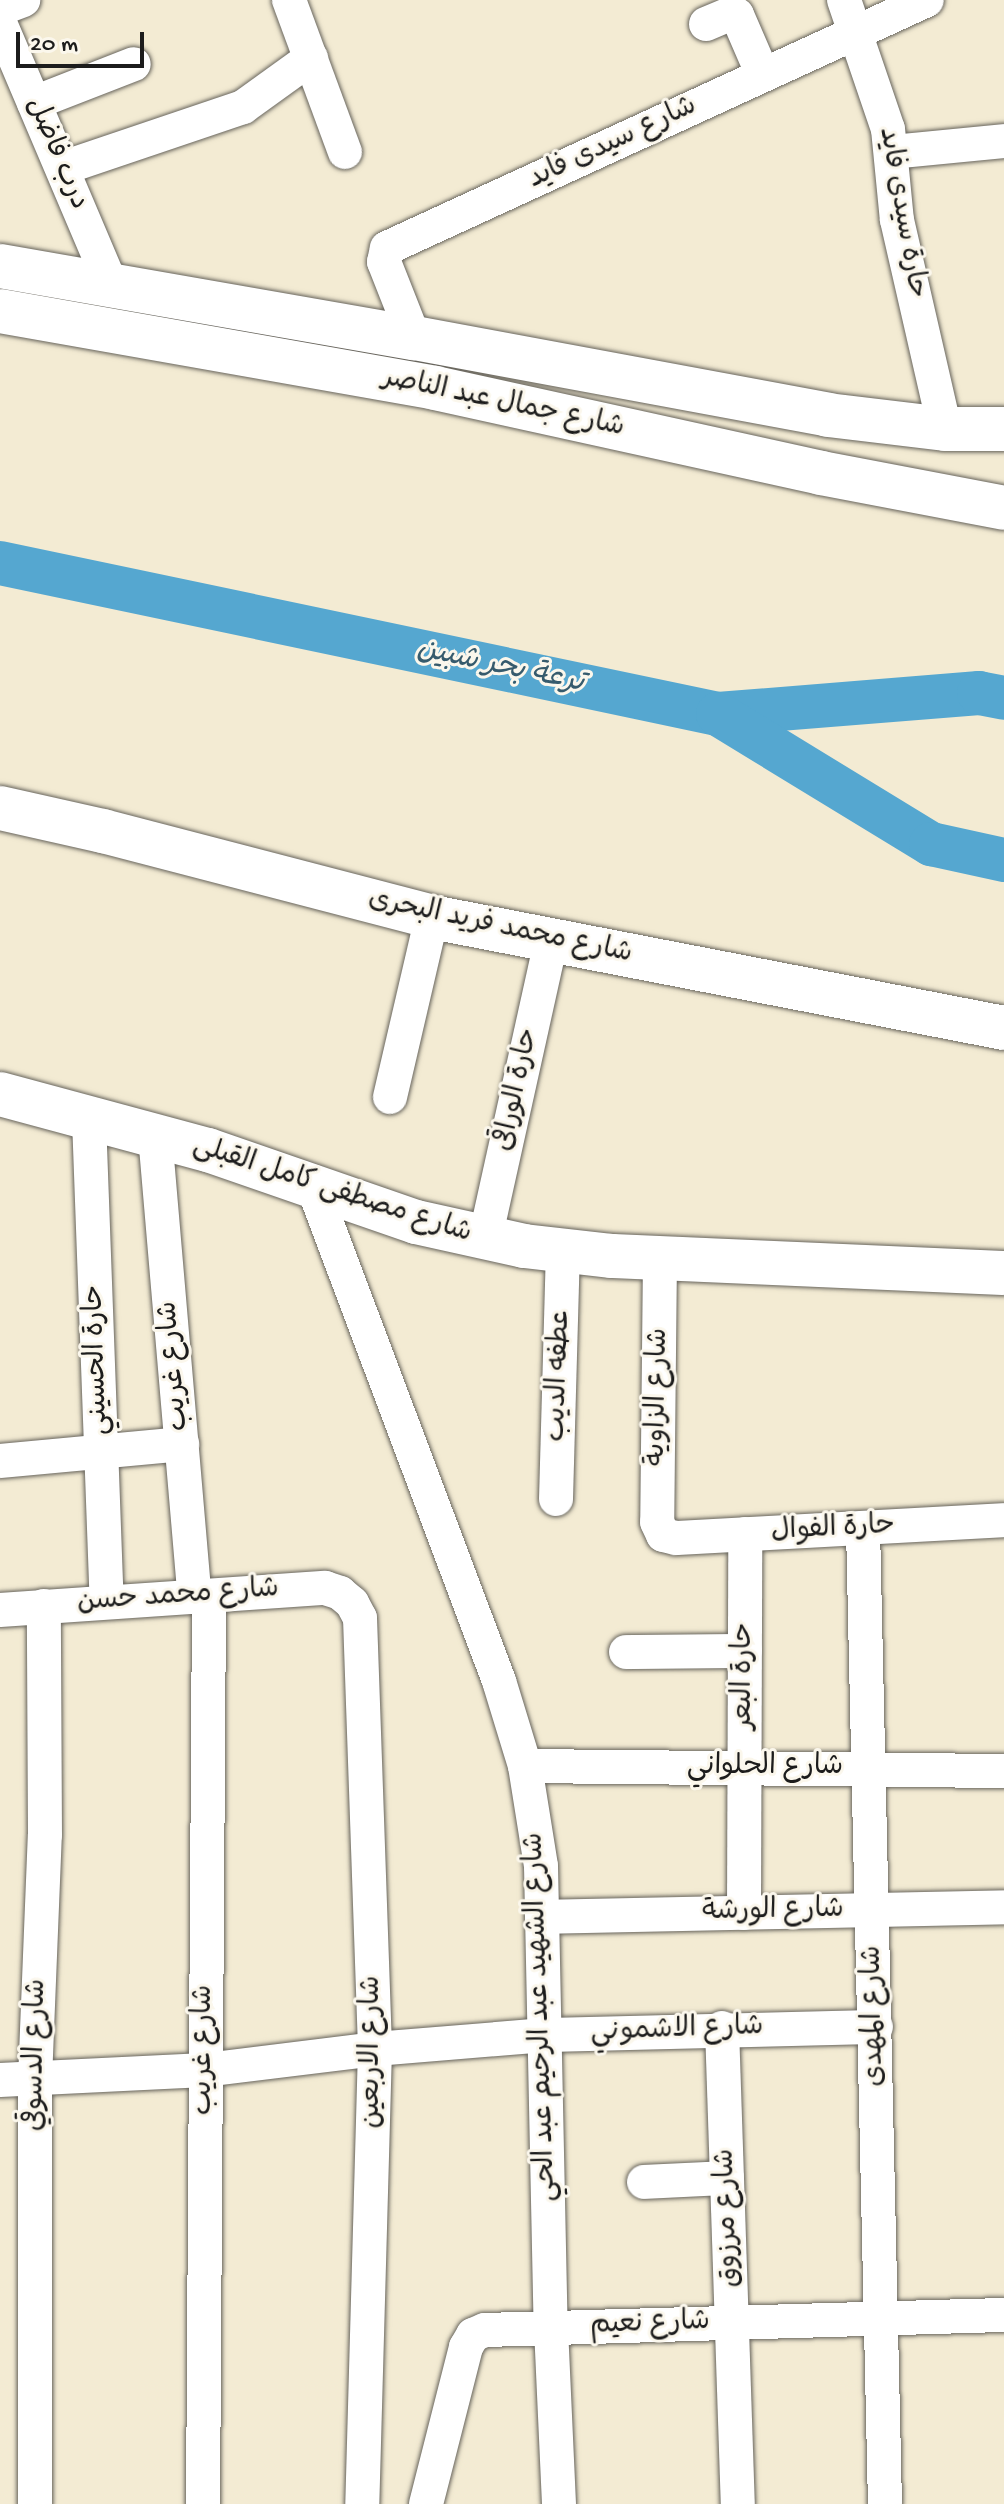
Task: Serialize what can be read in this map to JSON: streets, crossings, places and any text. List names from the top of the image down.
{
  "streets": {
    "main road": ["شارع جمال عبد الناصر", "شارع محمد فريد البحرى", "شارع مصطفى كامل القبلى"],
    "street": [
      "شارع سيدى فايد",
      "درب فاضل",
      "حارة سيدى فايد",
      "حارة الوراقى",
      "حارة الحسيني",
      "شارع غريب",
      "عطفه الديب",
      "شارع الزاوية",
      "حارة الفوال",
      "شارع محمد حسن",
      "حارة البعر",
      "شارع الحلواني",
      "شارع الورشة",
      "شارع المهدى",
      "شارع الشهيد عبد الرحيم عبد الحي",
      "شارع الاشموني",
      "شارع الاربعين",
      "شارع الدسوقي",
      "شارع مرزوق",
      "شارع نعيم"
    ]
  },
  "crossings": [
    ["شارع سيدى فايد", "حارة سيدى فايد"],
    ["شارع سيدى فايد", "شارع جمال عبد الناصر"],
    ["درب فاضل", "شارع جمال عبد الناصر"],
    ["حارة سيدى فايد", "شارع جمال عبد الناصر"],
    ["شارع محمد فريد البحرى", "حارة الوراقى"],
    ["حارة الوراقى", "شارع مصطفى كامل القبلى"],
    ["شارع مصطفى كامل القبلى", "حارة الحسيني"],
    ["شارع مصطفى كامل القبلى", "شارع غريب"],
    ["شارع مصطفى كامل القبلى", "عطفه الديب"],
    ["شارع مصطفى كامل القبلى", "شارع الزاوية"],
    ["شارع مصطفى كامل القبلى", "شارع الشهيد عبد الرحيم عبد الحي"],
    ["حارة الحسيني", "شارع محمد حسن"],
    ["شارع غريب", "شارع محمد حسن"],
    ["شارع غريب", "شارع الاشموني"],
    ["شارع الزاوية", "حارة الفوال"],
    ["حارة الفوال", "حارة البعر"],
    ["حارة الفوال", "شارع المهدى"],
    ["شارع محمد حسن", "شارع الاربعين"],
    ["شارع محمد حسن", "شارع الدسوقي"],
    ["حارة البعر", "شارع الحلواني"],
    ["حارة البعر", "شارع الورشة"],
    ["شارع الحلواني", "شارع المهدى"],
    ["شارع الحلواني", "شارع الشهيد عبد الرحيم عبد الحي"],
    ["شارع الورشة", "شارع المهدى"],
    ["شارع الورشة", "شارع الشهيد عبد الرحيم عبد الحي"],
    ["شارع المهدى", "شارع الاشموني"],
    ["شارع المهدى", "شارع نعيم"],
    ["شارع الشهيد عبد الرحيم عبد الحي", "شارع الاشموني"],
    ["شارع الشهيد عبد الرحيم عبد الحي", "شارع نعيم"],
    ["شارع الاشموني", "شارع الاربعين"],
    ["شارع الاشموني", "شارع الدسوقي"],
    ["شارع الاشموني", "شارع مرزوق"],
    ["شارع مرزوق", "شارع نعيم"]
  ],
  "water": ["ترعة بحر شبين"],
  "scale_bar": "20 m"
}
